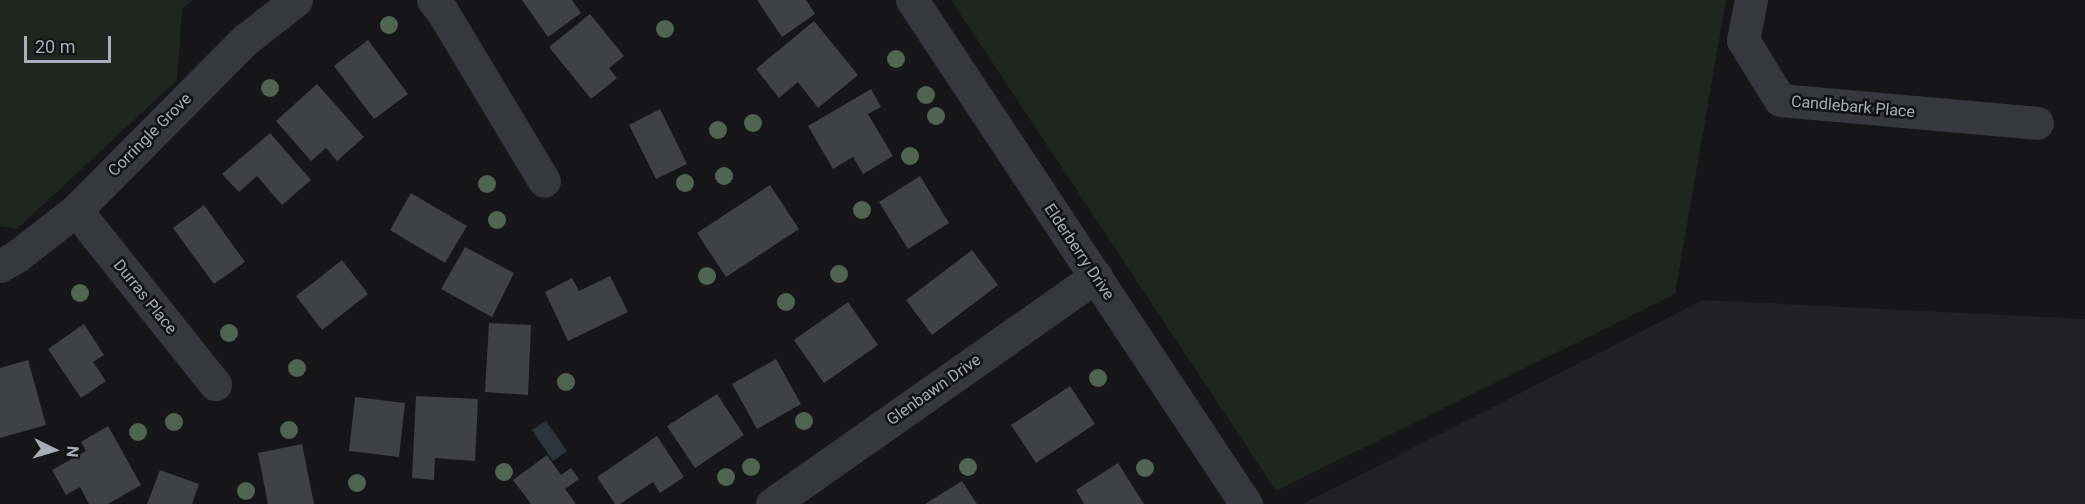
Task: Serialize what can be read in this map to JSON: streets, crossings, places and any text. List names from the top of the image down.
{
  "streets": {
    "street": [
      "Candlebark Place",
      "Corringle Grove",
      "Elderberry Drive",
      "Durras Place",
      "Glenbawn Drive"
    ]
  },
  "crossings": [
    ["Corringle Grove", "Durras Place"],
    ["Elderberry Drive", "Glenbawn Drive"]
  ],
  "scale_bar": "20 m",
  "north": "right"
}
